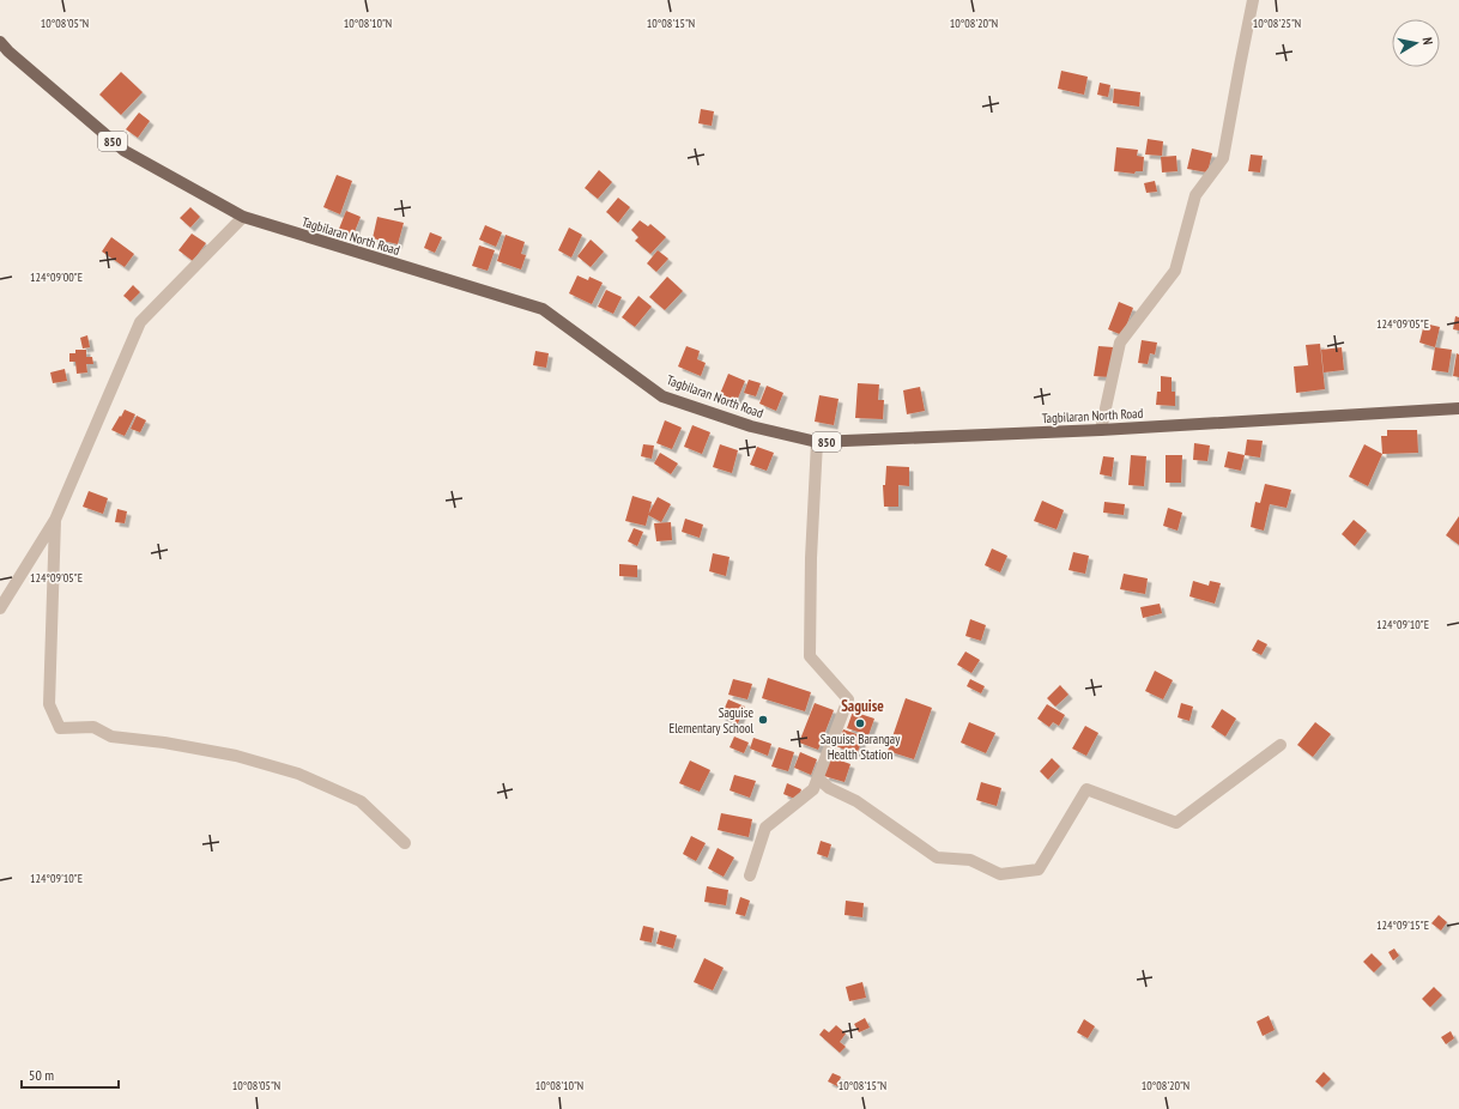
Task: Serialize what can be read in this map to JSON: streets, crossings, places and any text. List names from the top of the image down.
{
  "streets": {
    "main road": ["850", "Tagbilaran North Road"]
  },
  "districts": ["Saguise"],
  "places": ["Saguise Elementary School", "Saguise Barangay Health Station"],
  "scale_bar": "50 m",
  "north": "right",
  "coordinates": [
    "10°08'25\"N",
    "10°08'05\"N",
    "10°08'10\"N",
    "10°08'15\"N",
    "10°08'20\"N",
    "124°09'00\"E",
    "124°09'05\"E",
    "124°09'10\"E",
    "124°09'15\"E"
  ]
}
